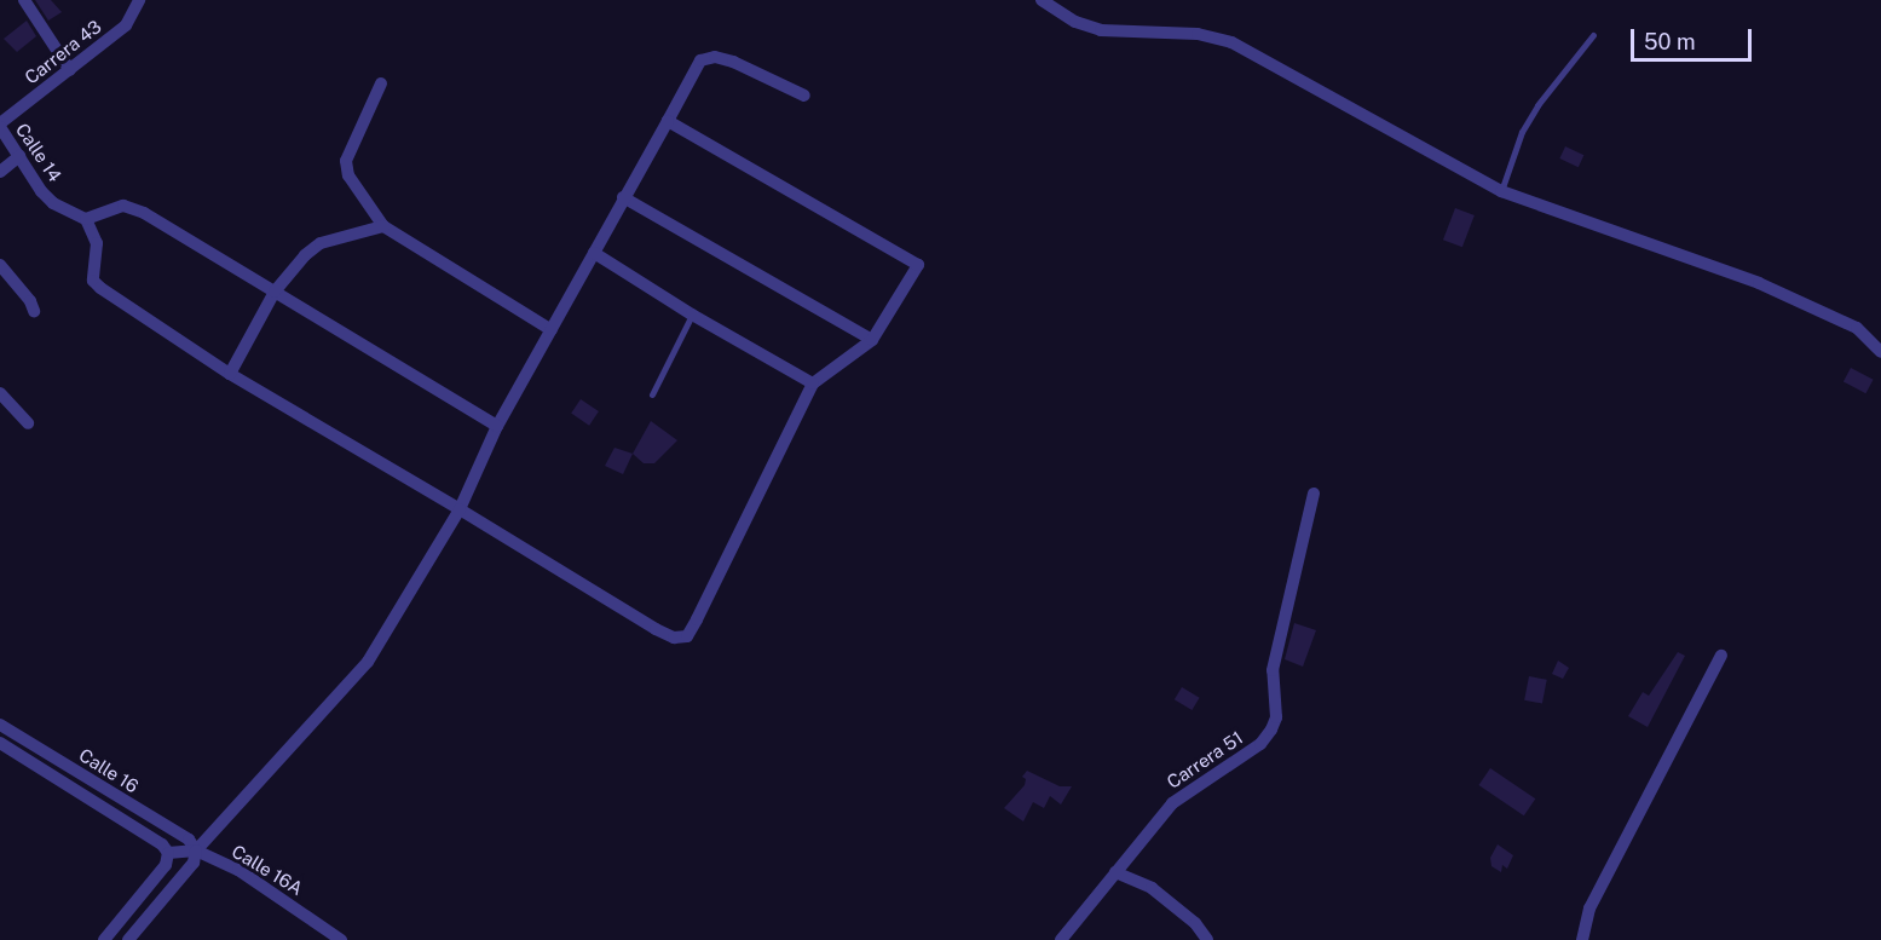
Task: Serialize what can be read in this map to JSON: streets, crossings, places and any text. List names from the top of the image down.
{
  "streets": {
    "street": [
      "Carrera 43",
      "Calle 14",
      "Carrera 51",
      "Calle 16",
      "Calle 16A"
    ]
  },
  "crossings": [
    ["Carrera 43", "Calle 14"],
    ["Calle 16", "Calle 16A"]
  ],
  "scale_bar": "50 m"
}
